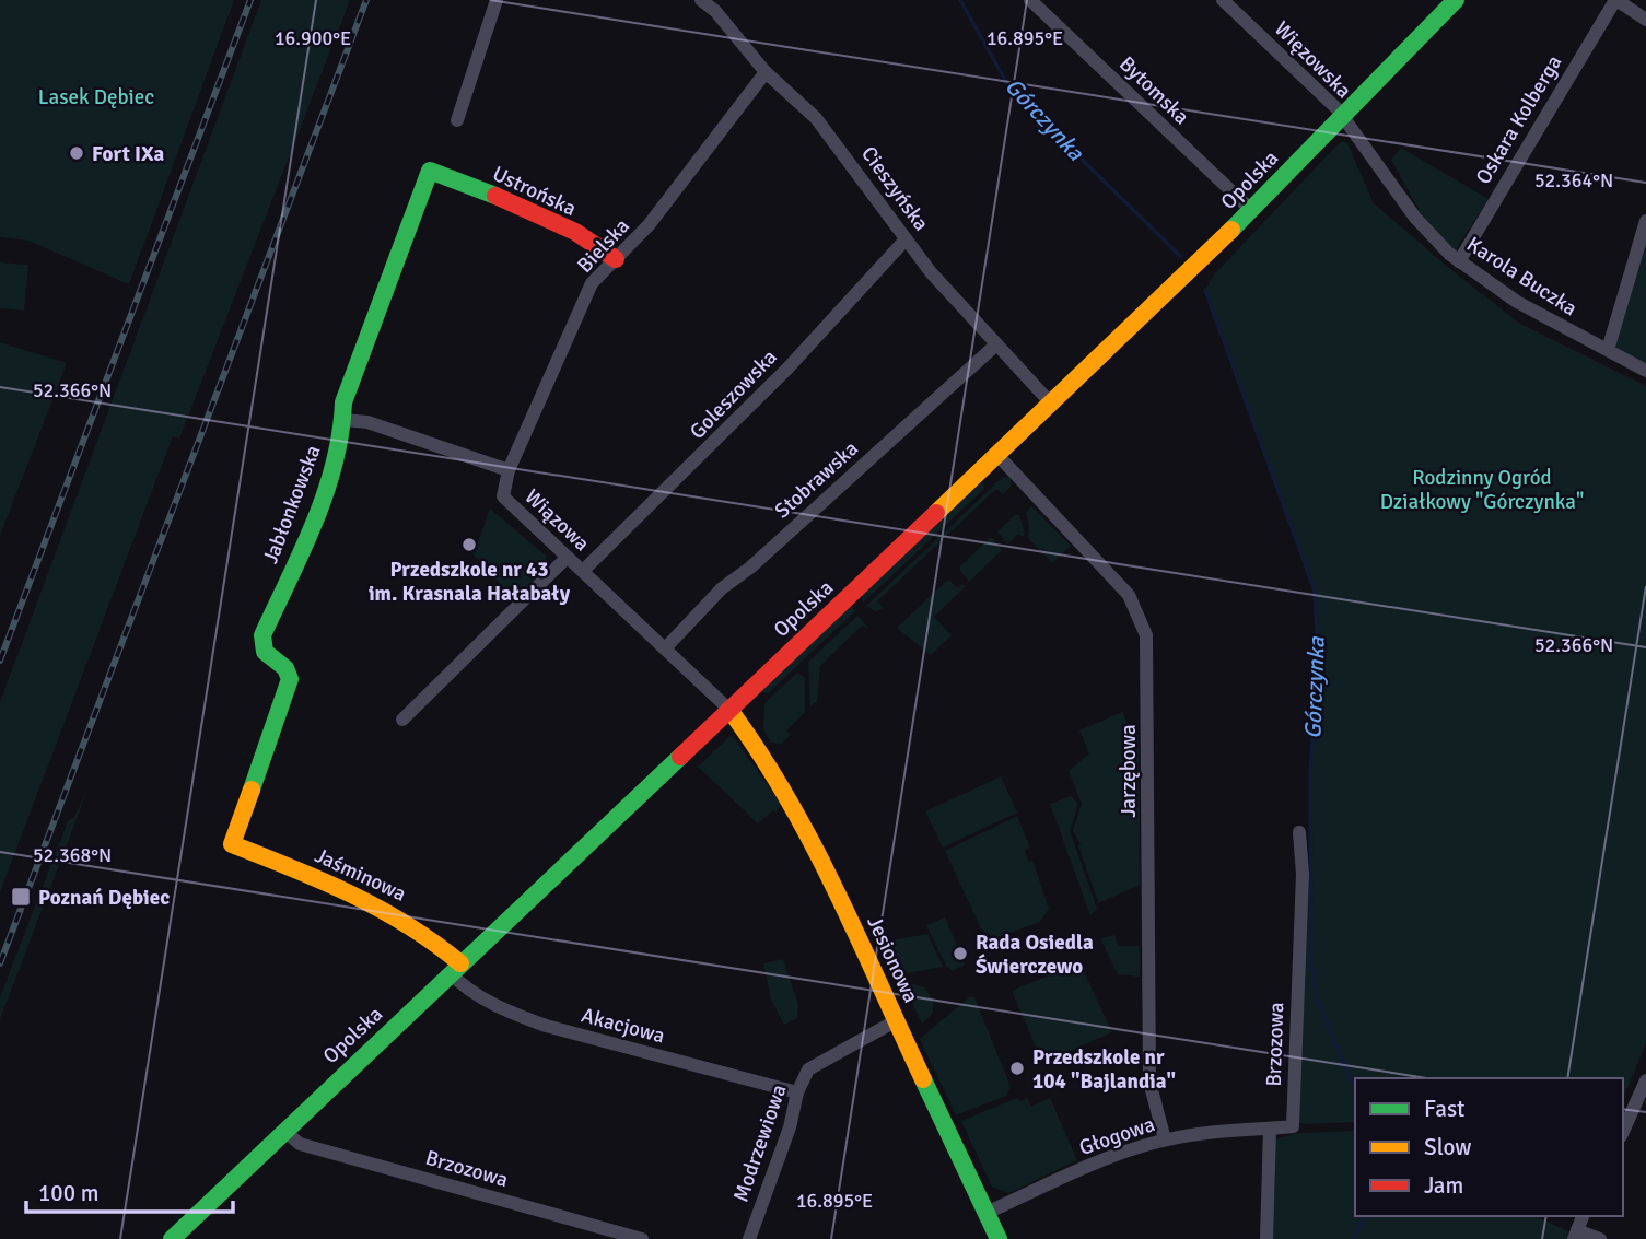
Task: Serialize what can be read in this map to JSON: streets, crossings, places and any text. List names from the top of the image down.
{
  "streets": {
    "street": [
      "Więzowska",
      "Bytomska",
      "Oskara Kolberga",
      "Opolska",
      "Cieszyńska",
      "Ustrońska",
      "Bielska",
      "Karola Buczka",
      "Goleszowska",
      "Stobrawska",
      "Jabłonkowska",
      "Wiązowa",
      "Jarzębowa",
      "Jaśminowa",
      "Jesionowa",
      "Akacjowa",
      "Brzozowa",
      "Głogowa",
      "Modrzewiowa"
    ]
  },
  "crossings": [
    ["Więzowska", "Opolska"],
    ["Więzowska", "Karola Buczka"],
    ["Bytomska", "Opolska"],
    ["Oskara Kolberga", "Karola Buczka"],
    ["Opolska", "Cieszyńska"],
    ["Opolska", "Karola Buczka"],
    ["Opolska", "Wiązowa"],
    ["Opolska", "Jarzębowa"],
    ["Opolska", "Jaśminowa"],
    ["Opolska", "Jesionowa"],
    ["Opolska", "Akacjowa"],
    ["Opolska", "Brzozowa"],
    ["Cieszyńska", "Bielska"],
    ["Cieszyńska", "Goleszowska"],
    ["Cieszyńska", "Stobrawska"],
    ["Ustrońska", "Bielska"],
    ["Ustrońska", "Jabłonkowska"],
    ["Bielska", "Wiązowa"],
    ["Goleszowska", "Wiązowa"],
    ["Stobrawska", "Wiązowa"],
    ["Jabłonkowska", "Wiązowa"],
    ["Jabłonkowska", "Jaśminowa"],
    ["Wiązowa", "Jesionowa"],
    ["Jarzębowa", "Głogowa"],
    ["Jaśminowa", "Akacjowa"],
    ["Jesionowa", "Głogowa"],
    ["Jesionowa", "Modrzewiowa"],
    ["Akacjowa", "Modrzewiowa"],
    ["Brzozowa", "Głogowa"]
  ],
  "water": ["Górczynka"],
  "parks": ["Lasek Dębiec", "Rodzinny Ogród Działkowy \"Górczynka\""],
  "places": {
    "other": [
      "Fort IXa",
      "Przedszkole nr 43 im. Krasnala Hałabały",
      "Rada Osiedla Świerczewo",
      "Przedszkole nr 104 \"Bajlandia\""
    ],
    "transit": ["Poznań Dębiec"]
  },
  "legend": ["Fast", "Slow", "Jam"],
  "scale_bar": "100 m",
  "coordinates": [
    "16.900°E",
    "16.895°E",
    "52.364°N",
    "52.366°N",
    "52.368°N"
  ]
}
